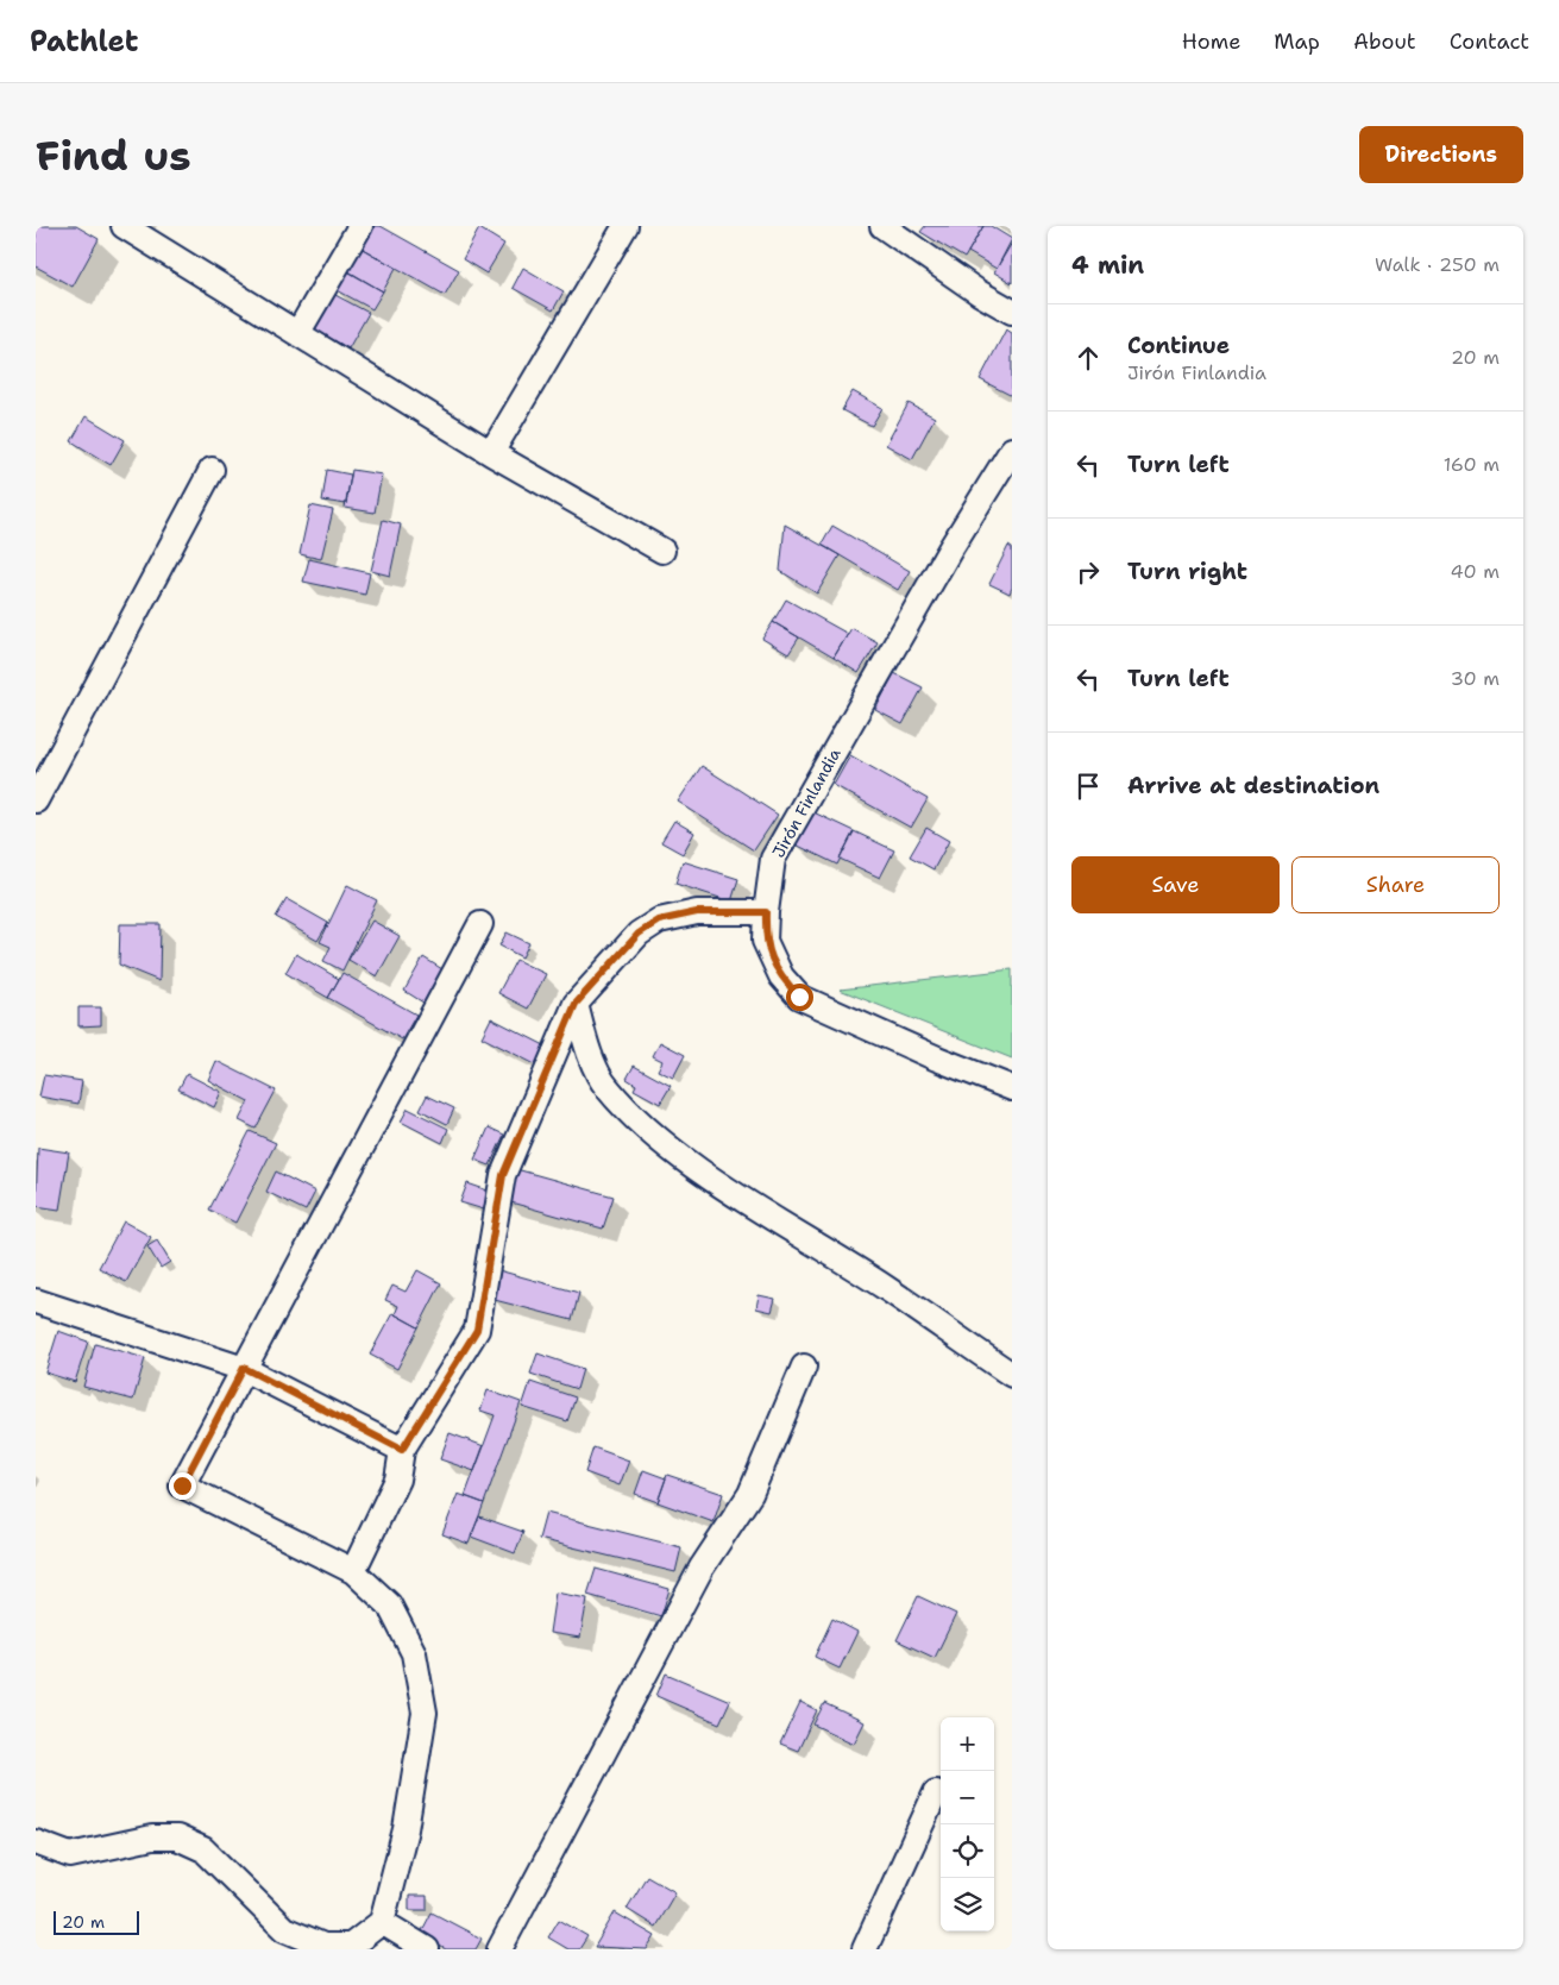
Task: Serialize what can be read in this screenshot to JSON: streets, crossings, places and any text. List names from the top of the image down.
{
  "streets": {
    "street": ["Jirón Finlandia"]
  },
  "scale_bar": "20 m",
  "page": {
    "header": "Pathlet",
    "nav": [
      "Home",
      "Map",
      "About",
      "Contact"
    ],
    "buttons": [
      "Directions",
      ["Save", "Share"]
    ],
    "title": "Find us",
    "heading": ["4 min", "Walk · 250 m"],
    "list": [
      ["Continue", "Jirón Finlandia", "20 m"],
      ["Turn left", "160 m"],
      ["Turn right", "40 m"],
      ["Turn left", "30 m"],
      "Arrive at destination"
    ],
    "map_buttons": ["+", "−"],
    "scale": "20 m"
  }
}
